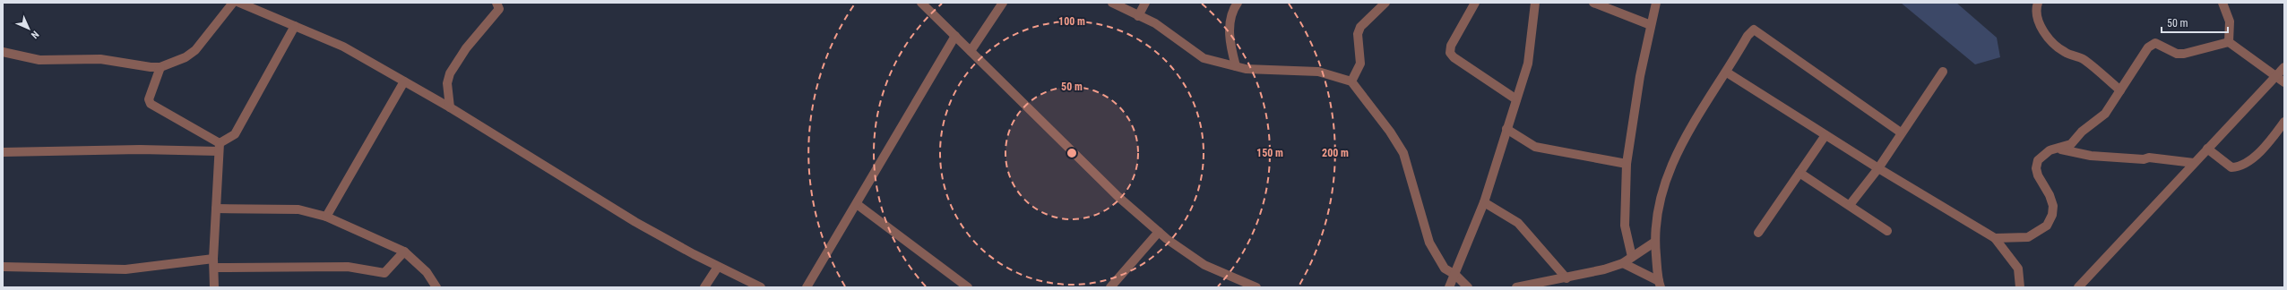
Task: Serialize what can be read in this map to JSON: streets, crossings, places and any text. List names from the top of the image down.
{
  "scale_bar": "50 m",
  "north": "bottom right",
  "rings": [
    "100 m",
    "50 m",
    "150 m",
    "200 m"
  ]
}
